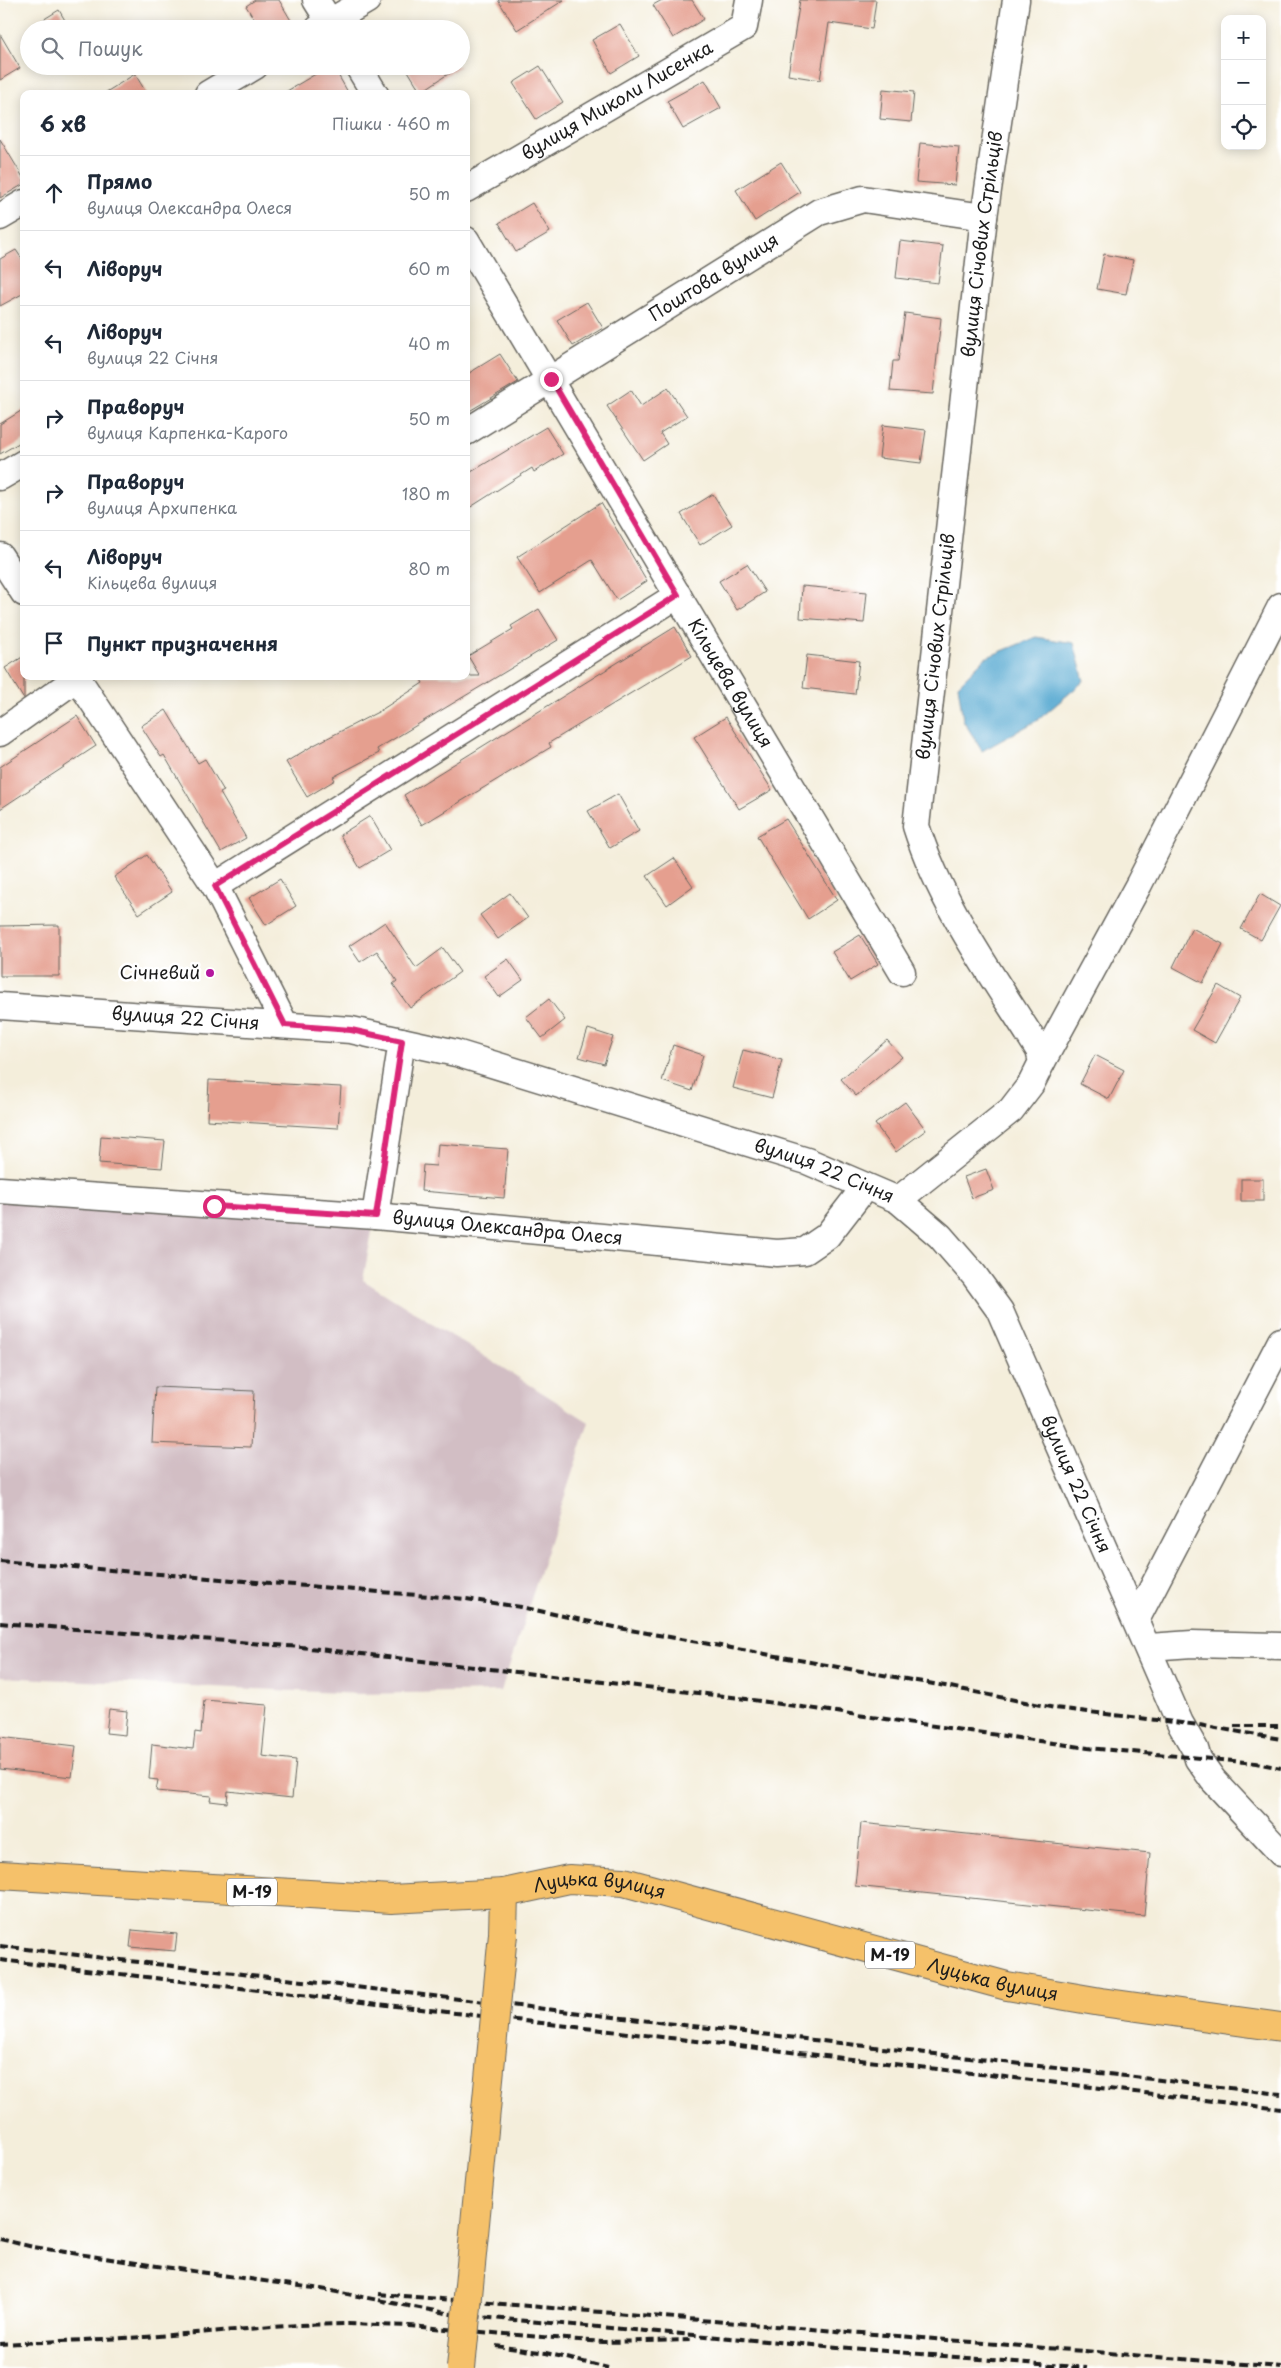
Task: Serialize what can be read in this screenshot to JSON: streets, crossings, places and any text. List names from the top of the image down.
{
  "streets": {
    "main road": ["Луцька вулиця", "М-19"],
    "street": [
      "вулиця Миколи Лисенка",
      "вулиця Січових Стрільців",
      "Поштова вулиця",
      "Кільцева вулиця",
      "вулиця 22 Січня",
      "вулиця Олександра Олеся"
    ]
  },
  "crossings": [
    ["вулиця Січових Стрільців", "Поштова вулиця"],
    ["Поштова вулиця", "Кільцева вулиця"],
    ["вулиця 22 Січня", "вулиця Олександра Олеся"],
    ["Луцька вулиця", "М-19"]
  ],
  "places": ["Січневий"],
  "page": {
    "map_buttons": ["+", "−"],
    "search": "Пошук",
    "heading": ["6 хв", "Пішки · 460 m"],
    "list": [
      ["Прямо", "вулиця Олександра Олеся", "50 m"],
      ["Ліворуч", "60 m"],
      ["Ліворуч", "вулиця 22 Січня", "40 m"],
      ["Праворуч", "вулиця Карпенка-Карого", "50 m"],
      ["Праворуч", "вулиця Архипенка", "180 m"],
      ["Ліворуч", "Кільцева вулиця", "80 m"],
      "Пункт призначення"
    ]
  }
}
